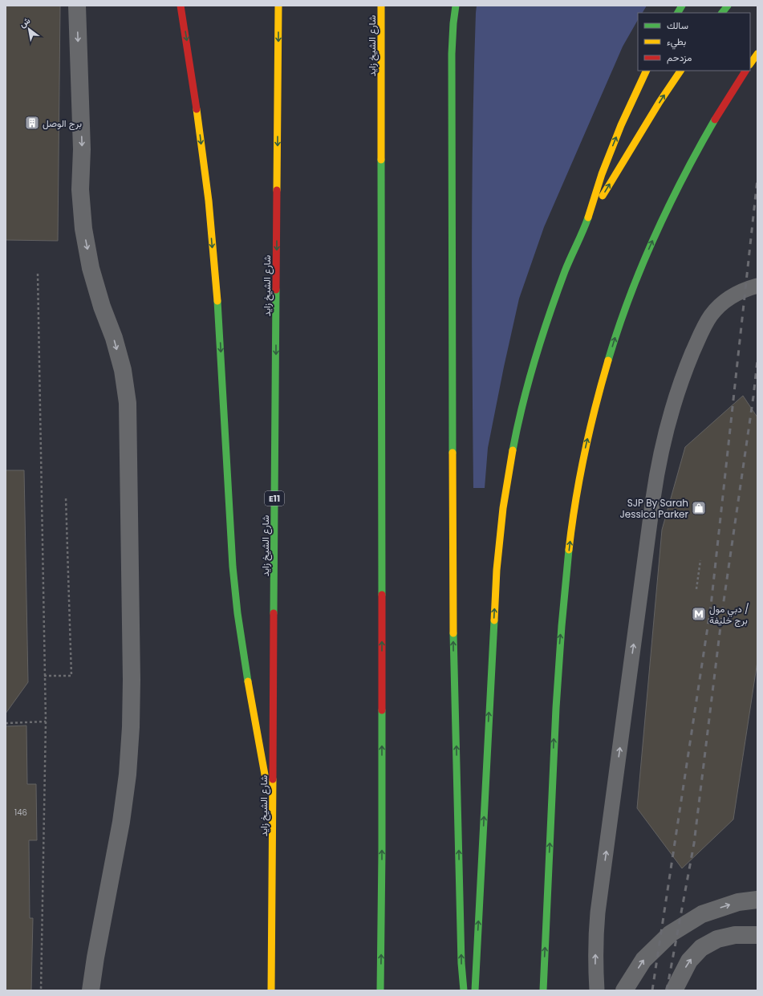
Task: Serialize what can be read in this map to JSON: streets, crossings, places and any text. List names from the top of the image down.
{
  "streets": {
    "highway": ["شارع الشيخ زايد", "E11"]
  },
  "places": {
    "building": ["برج الوصل"],
    "shop": ["SJP By Sarah Jessica Parker"],
    "metro station": ["دبي مول / برج خليفة"]
  },
  "house_numbers": ["146"],
  "legend": ["سالك", "بطيء", "مزدحم"],
  "north": "top left"
}
